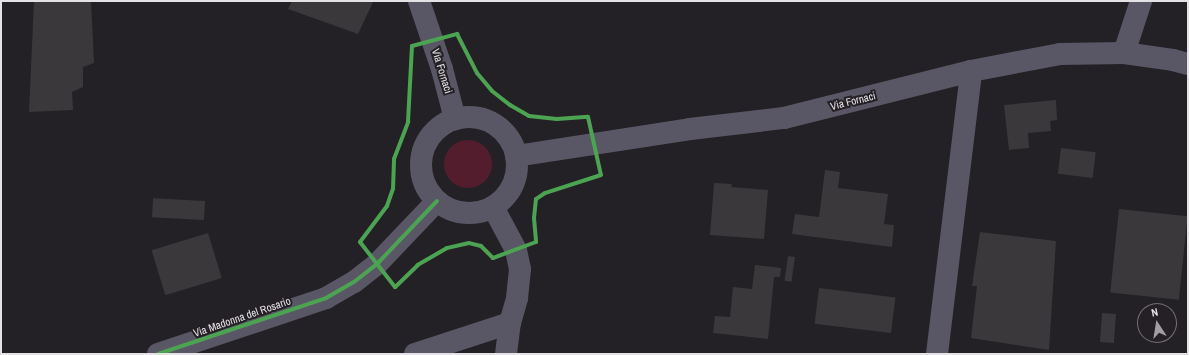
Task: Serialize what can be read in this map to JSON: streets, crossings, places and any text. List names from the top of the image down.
{
  "streets": {
    "street": ["Via Fornaci", "Via Madonna del Rosario"]
  },
  "crossings": [
    ["Via Fornaci", "Via Madonna del Rosario"]
  ],
  "north": "top"
}
